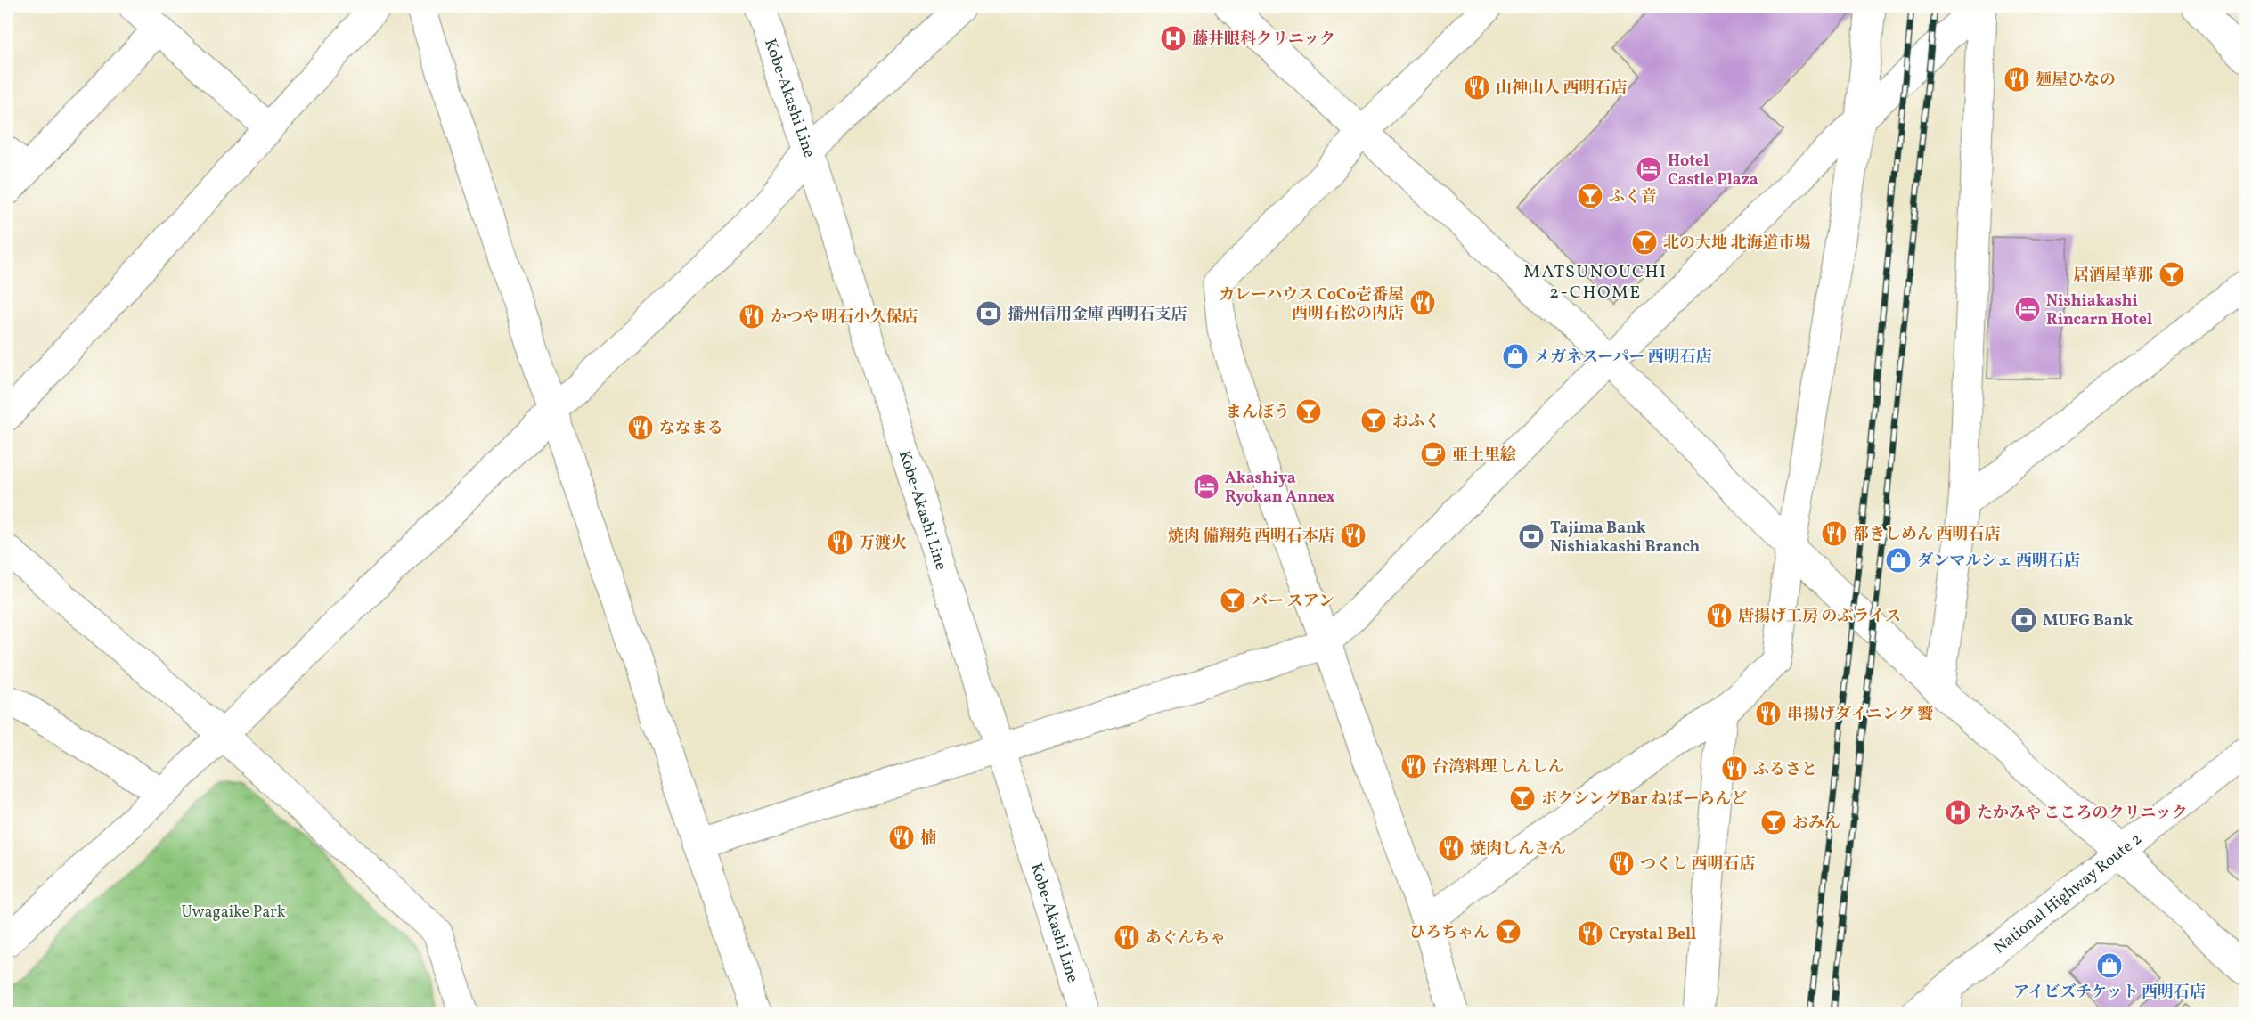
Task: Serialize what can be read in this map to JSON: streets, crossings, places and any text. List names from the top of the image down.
{
  "streets": {
    "main road": ["Kobe-Akashi Line", "National Highway Route 2"]
  },
  "districts": ["MATSUNOUCHI 2-CHOME"],
  "parks": ["Uwagaike Park"],
  "places": {
    "hospital": ["藤井眼科クリニック", "たかみや こころのクリニック"],
    "restaurant": [
      "麺屋ひなの",
      "山神山人 西明石店",
      "カレーハウス CoCo壱番屋 西明石松の内店",
      "かつや 明石小久保店",
      "ななまる",
      "都きしめん 西明石店",
      "焼肉 備翔苑 西明石本店",
      "万渡火",
      "唐揚げ工房 のぶライス",
      "串揚げダイニング 饗",
      "台湾料理 しんしん",
      "ふるさと",
      "楠",
      "焼肉しんさん",
      "つくし 西明石店",
      "Crystal Bell",
      "あぐんちゃ"
    ],
    "hotel": ["Hotel Castle Plaza", "Nishiakashi Rincarn Hotel", "Akashiya Ryokan Annex"],
    "bar": [
      "ふく音",
      "北の大地 北海道市場",
      "居酒屋華那",
      "まんぼう",
      "おふく",
      "バー スアン",
      "ボクシングBar ねばーらんど",
      "おみん",
      "ひろちゃん"
    ],
    "bank": ["播州信用金庫 西明石支店", "Tajima Bank Nishiakashi Branch", "MUFG Bank"],
    "shop": ["メガネスーパー 西明石店", "ダンマルシェ 西明石店", "アイビズチケット 西明石店"],
    "cafe": ["亜土里絵"]
  }
}
